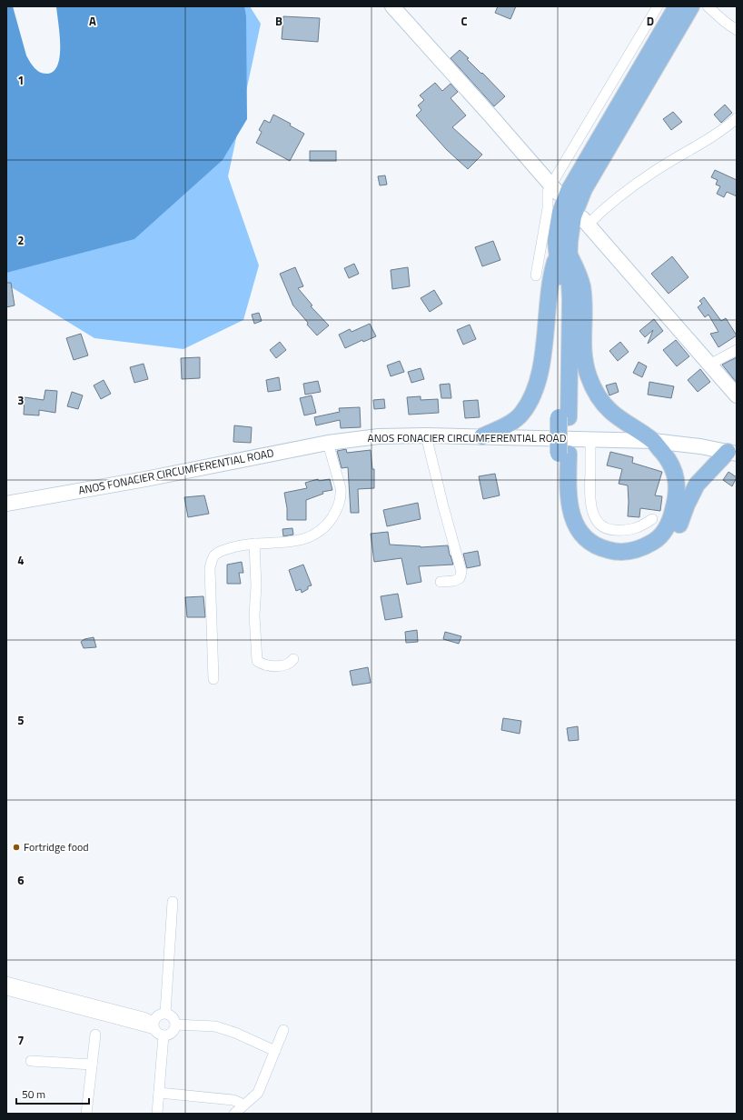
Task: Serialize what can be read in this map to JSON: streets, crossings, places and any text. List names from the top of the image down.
{
  "streets": {
    "main road": ["ANOS FONACIER CIRCUMFERENTIAL ROAD"]
  },
  "places": ["Fortridge food"],
  "scale_bar": "50 m",
  "grid": {
    "columns": [
      "A",
      "B",
      "C",
      "D"
    ],
    "rows": [
      "1",
      "2",
      "3",
      "4",
      "5",
      "6",
      "7"
    ]
  }
}
